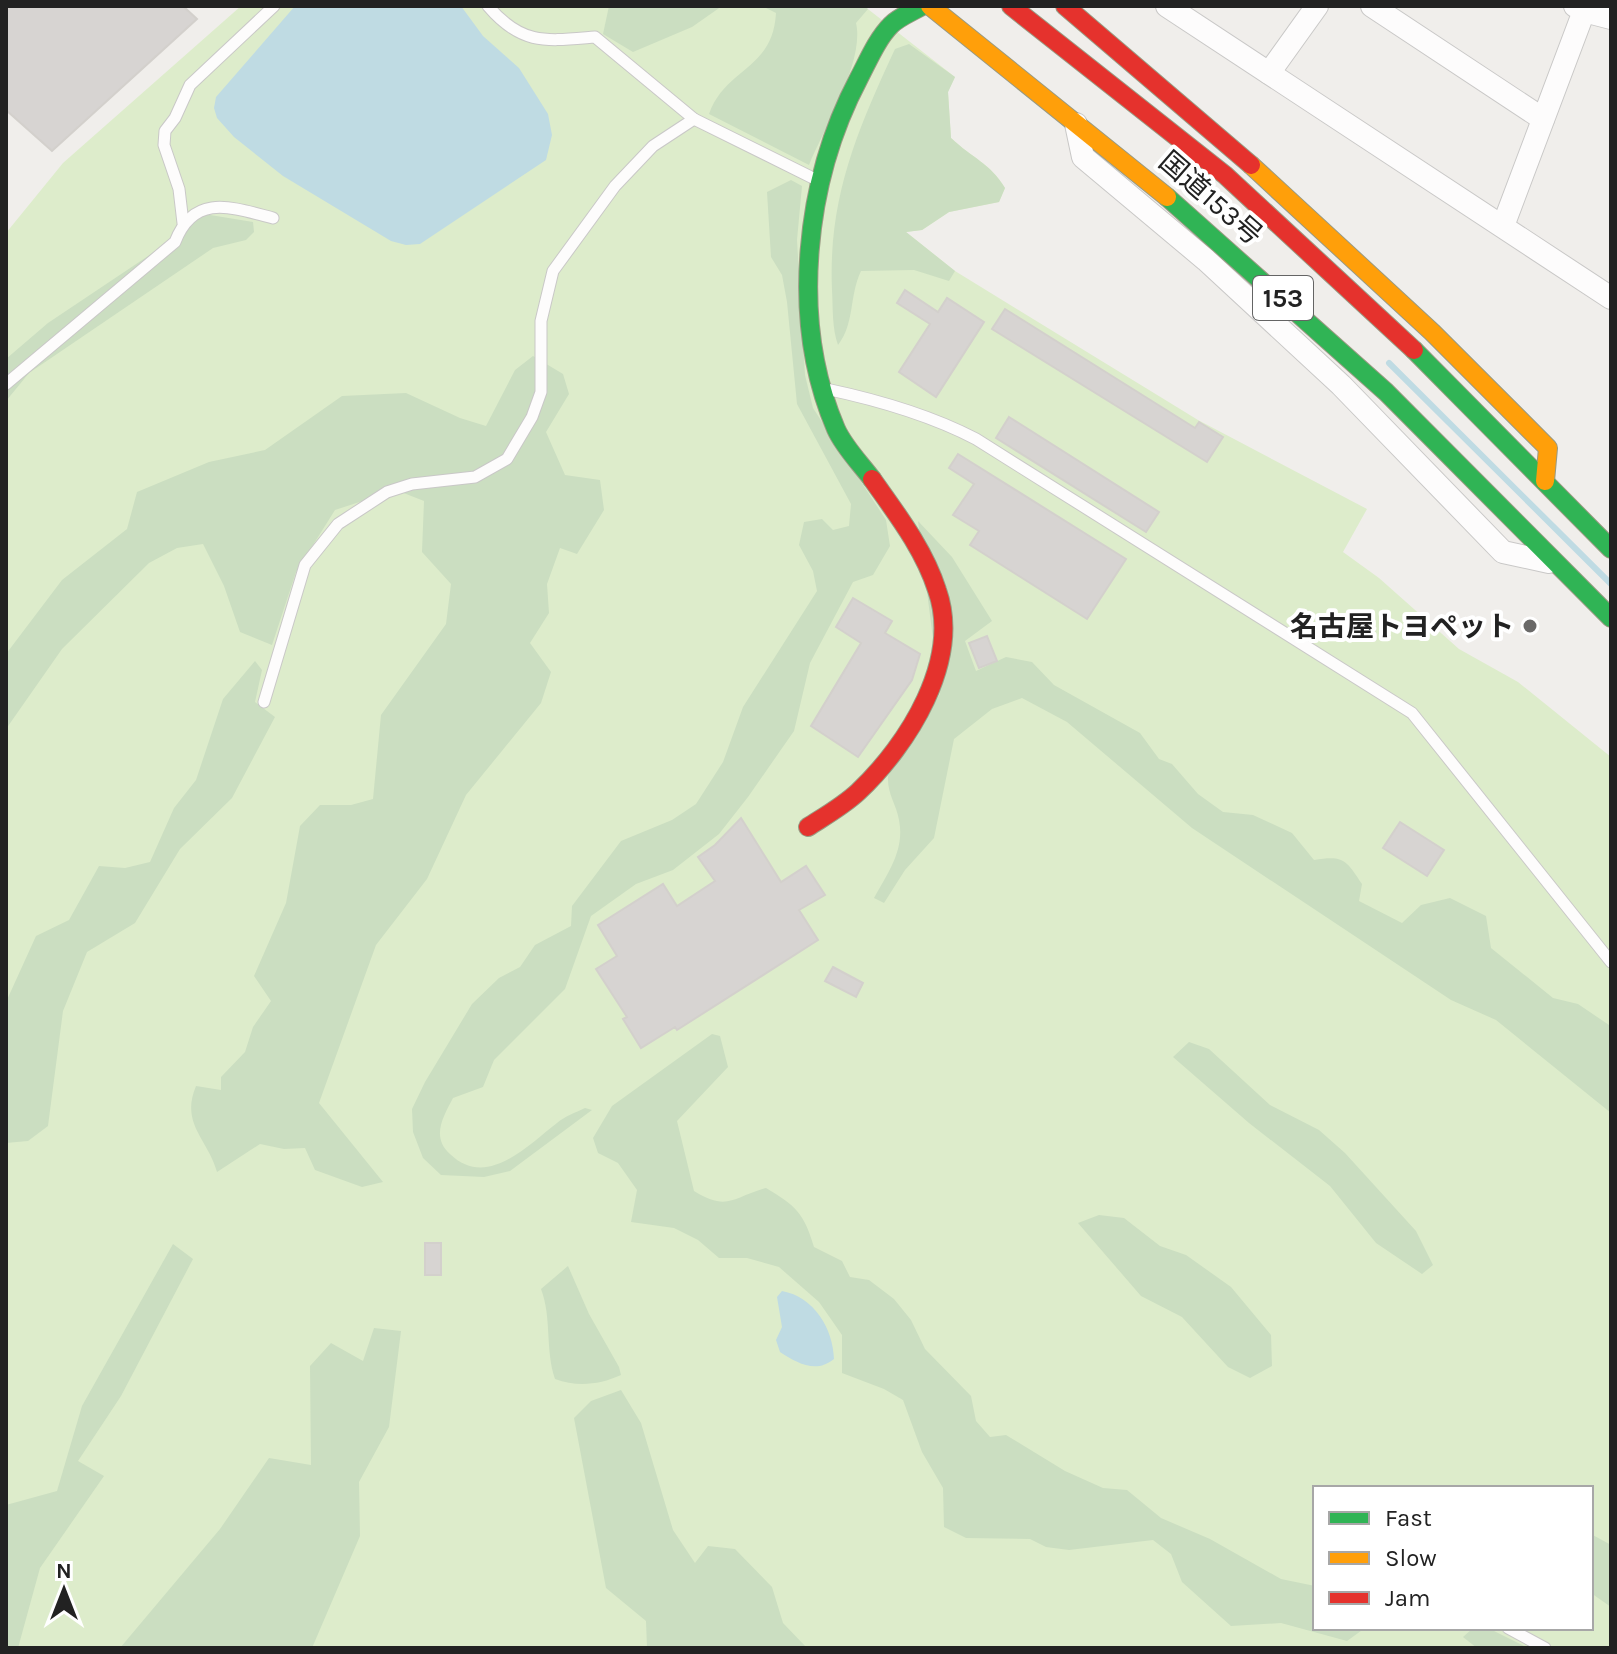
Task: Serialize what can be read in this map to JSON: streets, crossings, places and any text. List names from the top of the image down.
{
  "streets": {
    "main road": ["国道153号", "153"]
  },
  "places": ["名古屋トヨペット"],
  "legend": ["Fast", "Slow", "Jam"],
  "north": "top"
}
